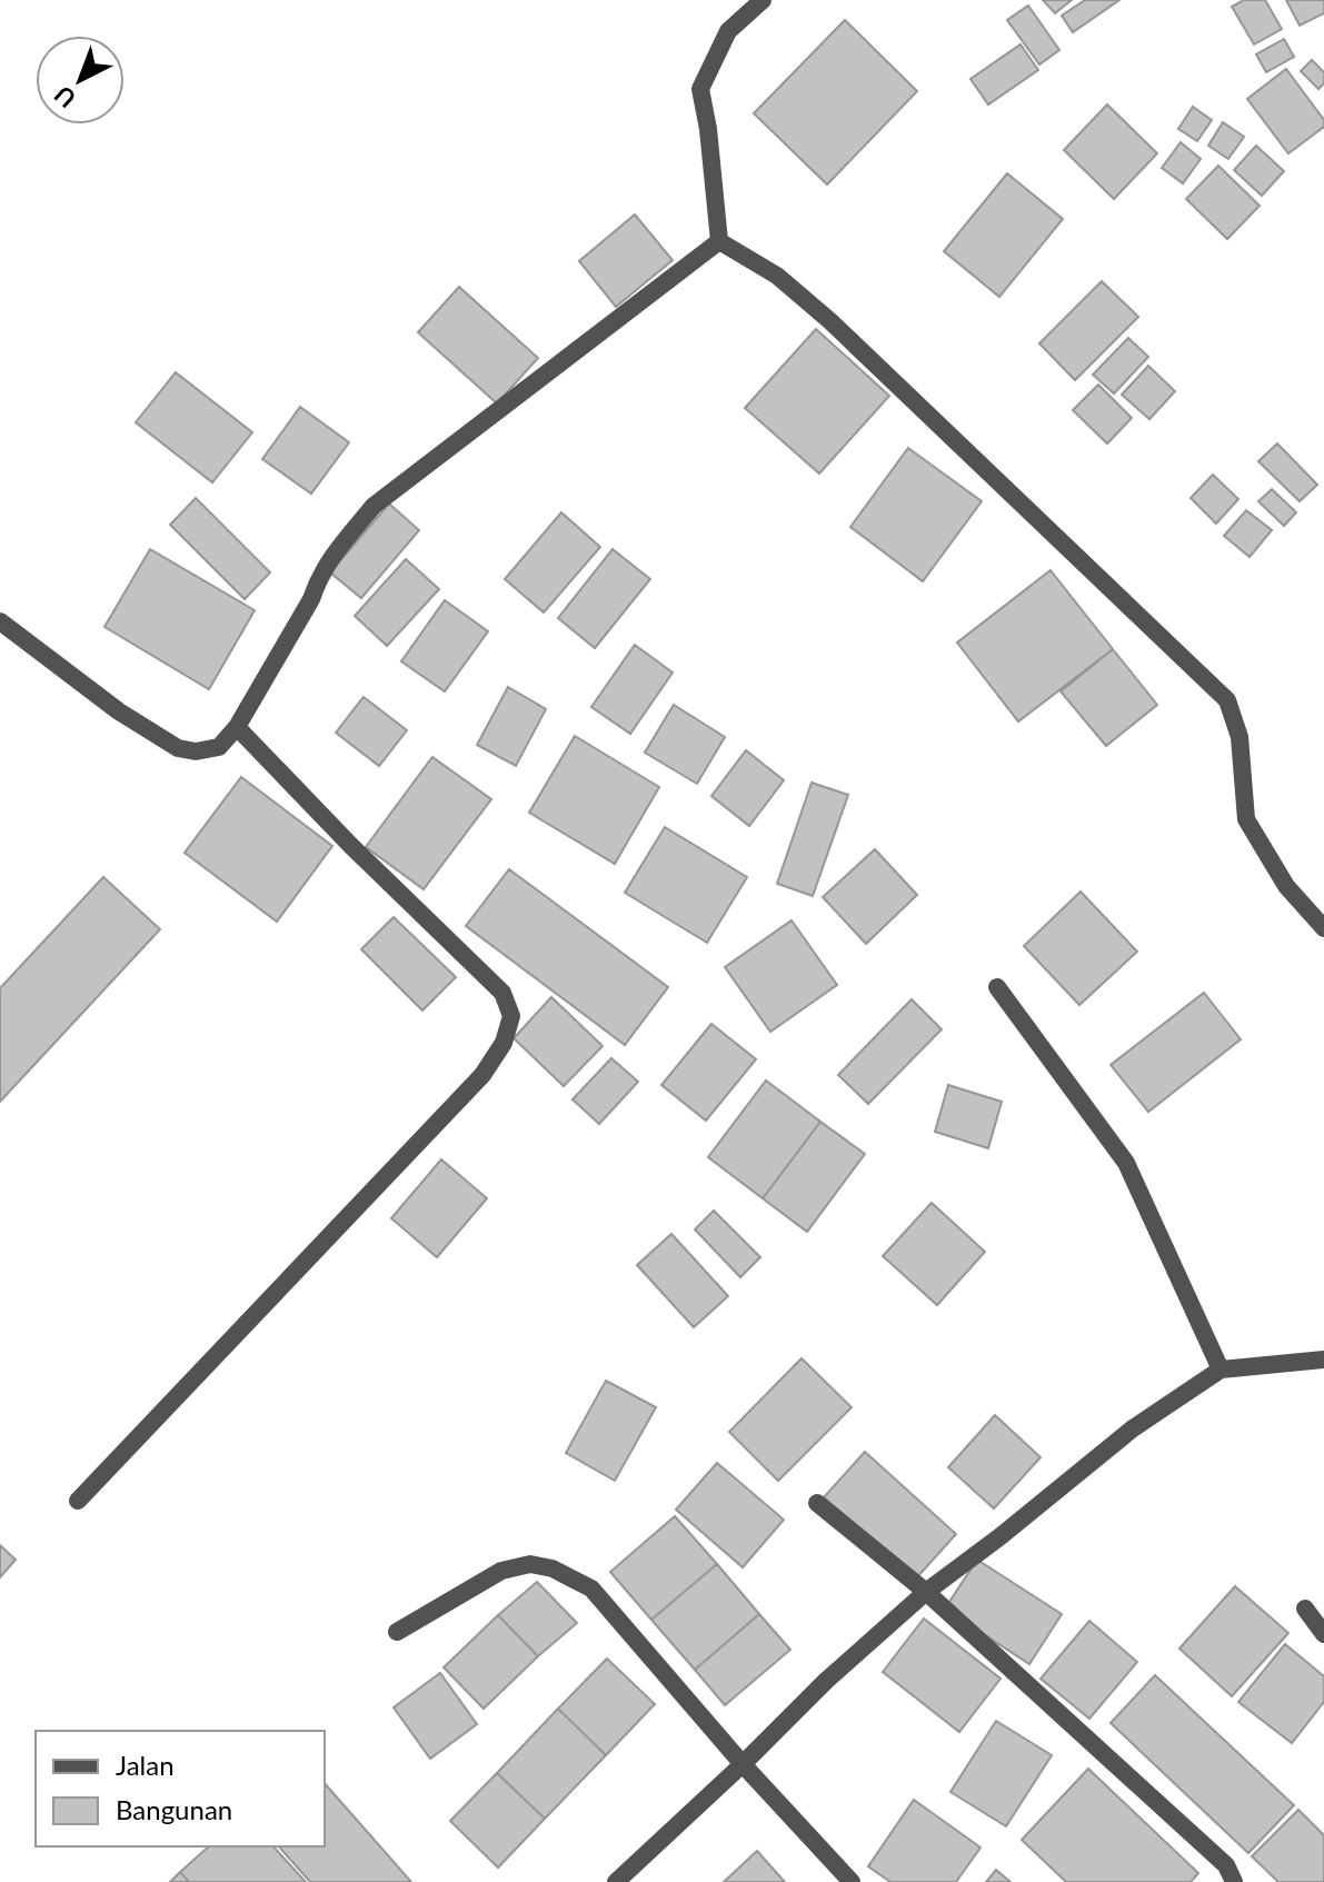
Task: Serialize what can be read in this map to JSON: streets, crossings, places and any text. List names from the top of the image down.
{
  "legend": ["Jalan", "Bangunan"],
  "north": "bottom left"
}
